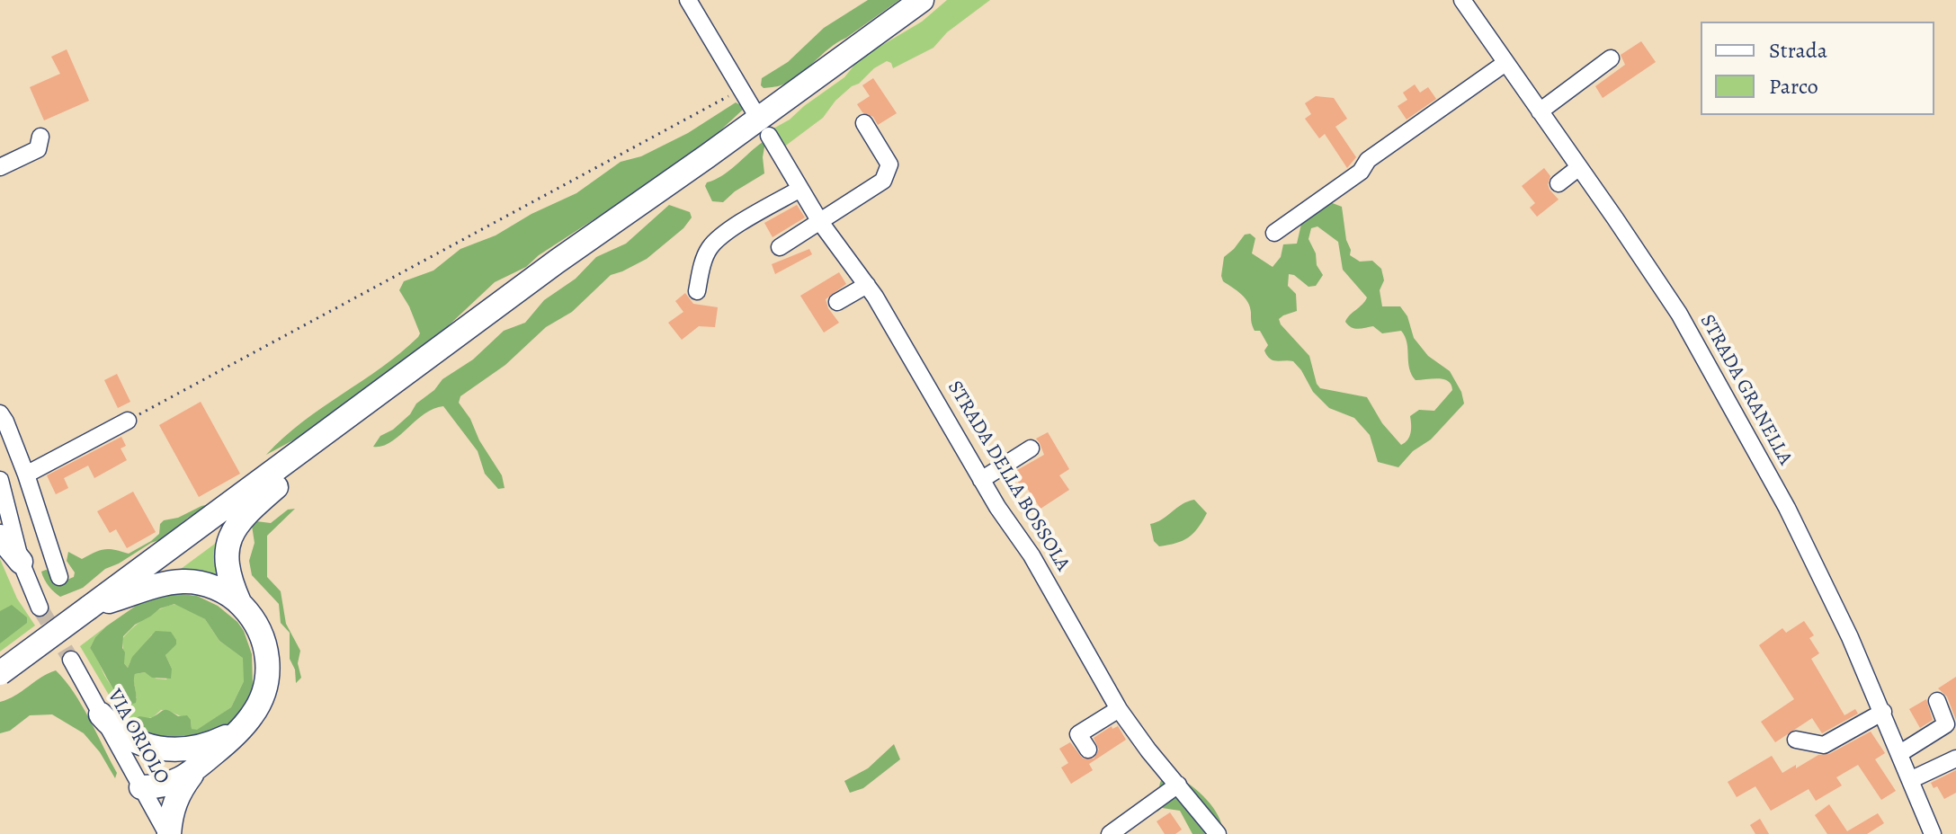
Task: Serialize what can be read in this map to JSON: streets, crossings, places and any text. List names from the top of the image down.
{
  "streets": {
    "street": ["STRADA GRANELLA", "STRADA DELLA BOSSOLA", "VIA ORIOLO"]
  },
  "legend": ["Strada", "Parco"]
}
